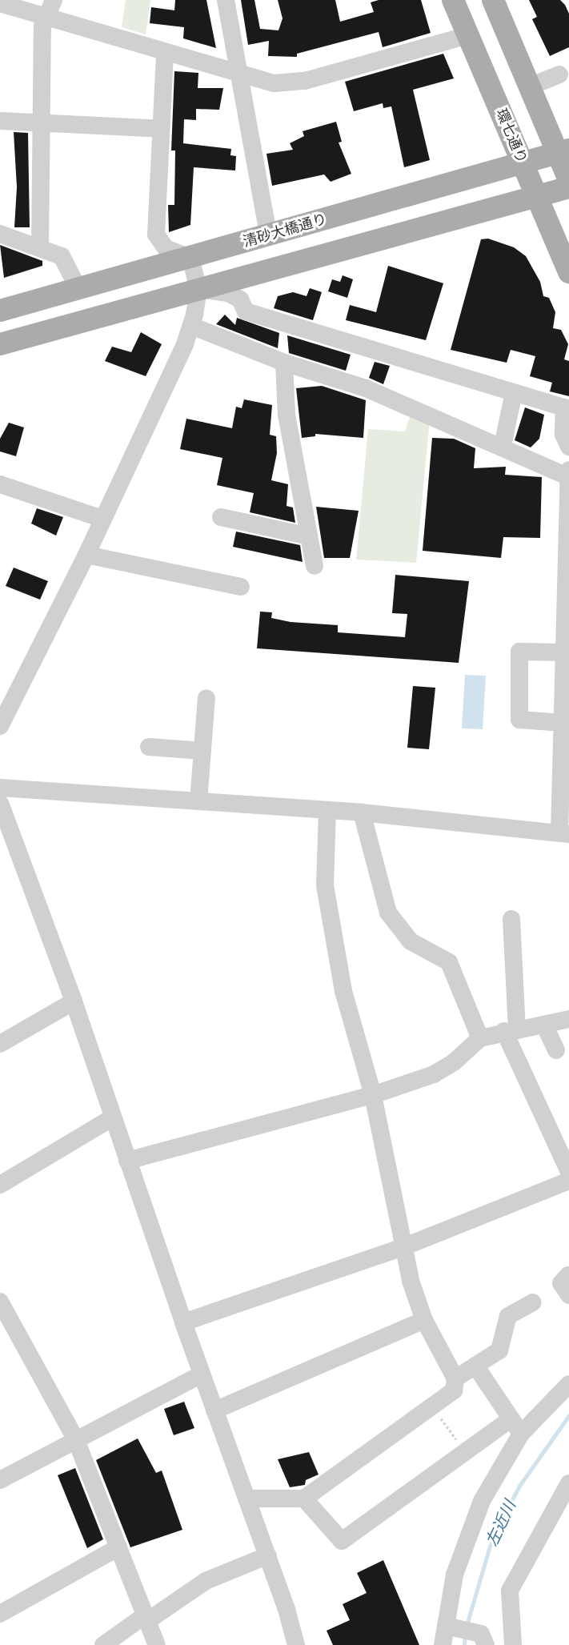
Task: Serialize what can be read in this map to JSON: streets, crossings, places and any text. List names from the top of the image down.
{
  "streets": {
    "main road": ["環七通り", "清砂大橋通り"]
  },
  "crossings": [
    ["環七通り", "清砂大橋通り"]
  ],
  "water": ["左近川"]
}
